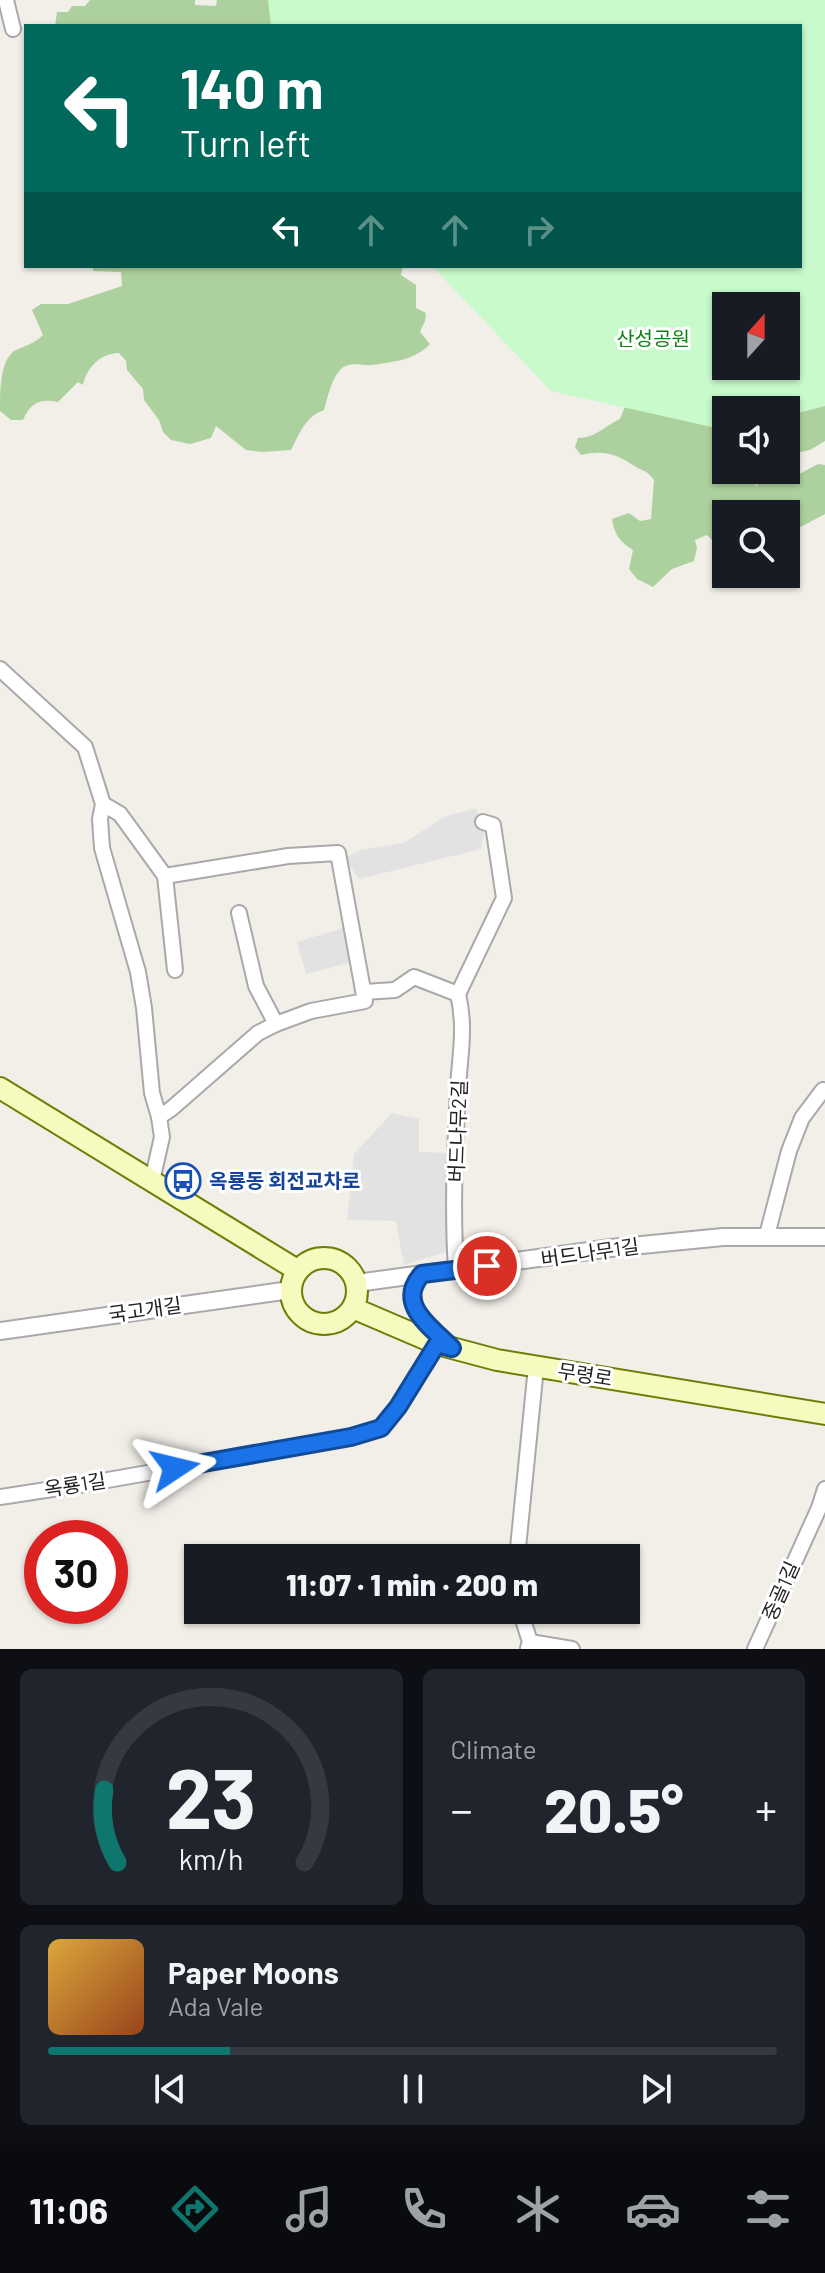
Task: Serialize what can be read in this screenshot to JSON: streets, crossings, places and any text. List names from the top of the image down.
{
  "streets": {
    "main road": ["무령로"],
    "street": [
      "버드나무2길",
      "버드나무1길",
      "국고개길",
      "옥룡1길",
      "중골1길"
    ]
  },
  "crossings": [
    ["버드나무2길", "버드나무1길"],
    ["버드나무1길", "국고개길"],
    ["버드나무1길", "무령로"],
    ["국고개길", "무령로"],
    ["무령로", "옥룡1길"]
  ],
  "parks": ["산성공원"],
  "places": {
    "bus stop": ["옥룡동 회전교차로"]
  },
  "north": "top",
  "page": {
    "turn": ["140 m", "Turn left"],
    "limit": "30",
    "trip": "11:07 · 1 min · 200 m",
    "tile": "Climate",
    "heat": ["−", "20.5°", "+"],
    "song": ["Paper Moons", "Ada Vale"],
    "tabs": "11:06",
    "gauge": ["23", "km/h"]
  }
}
